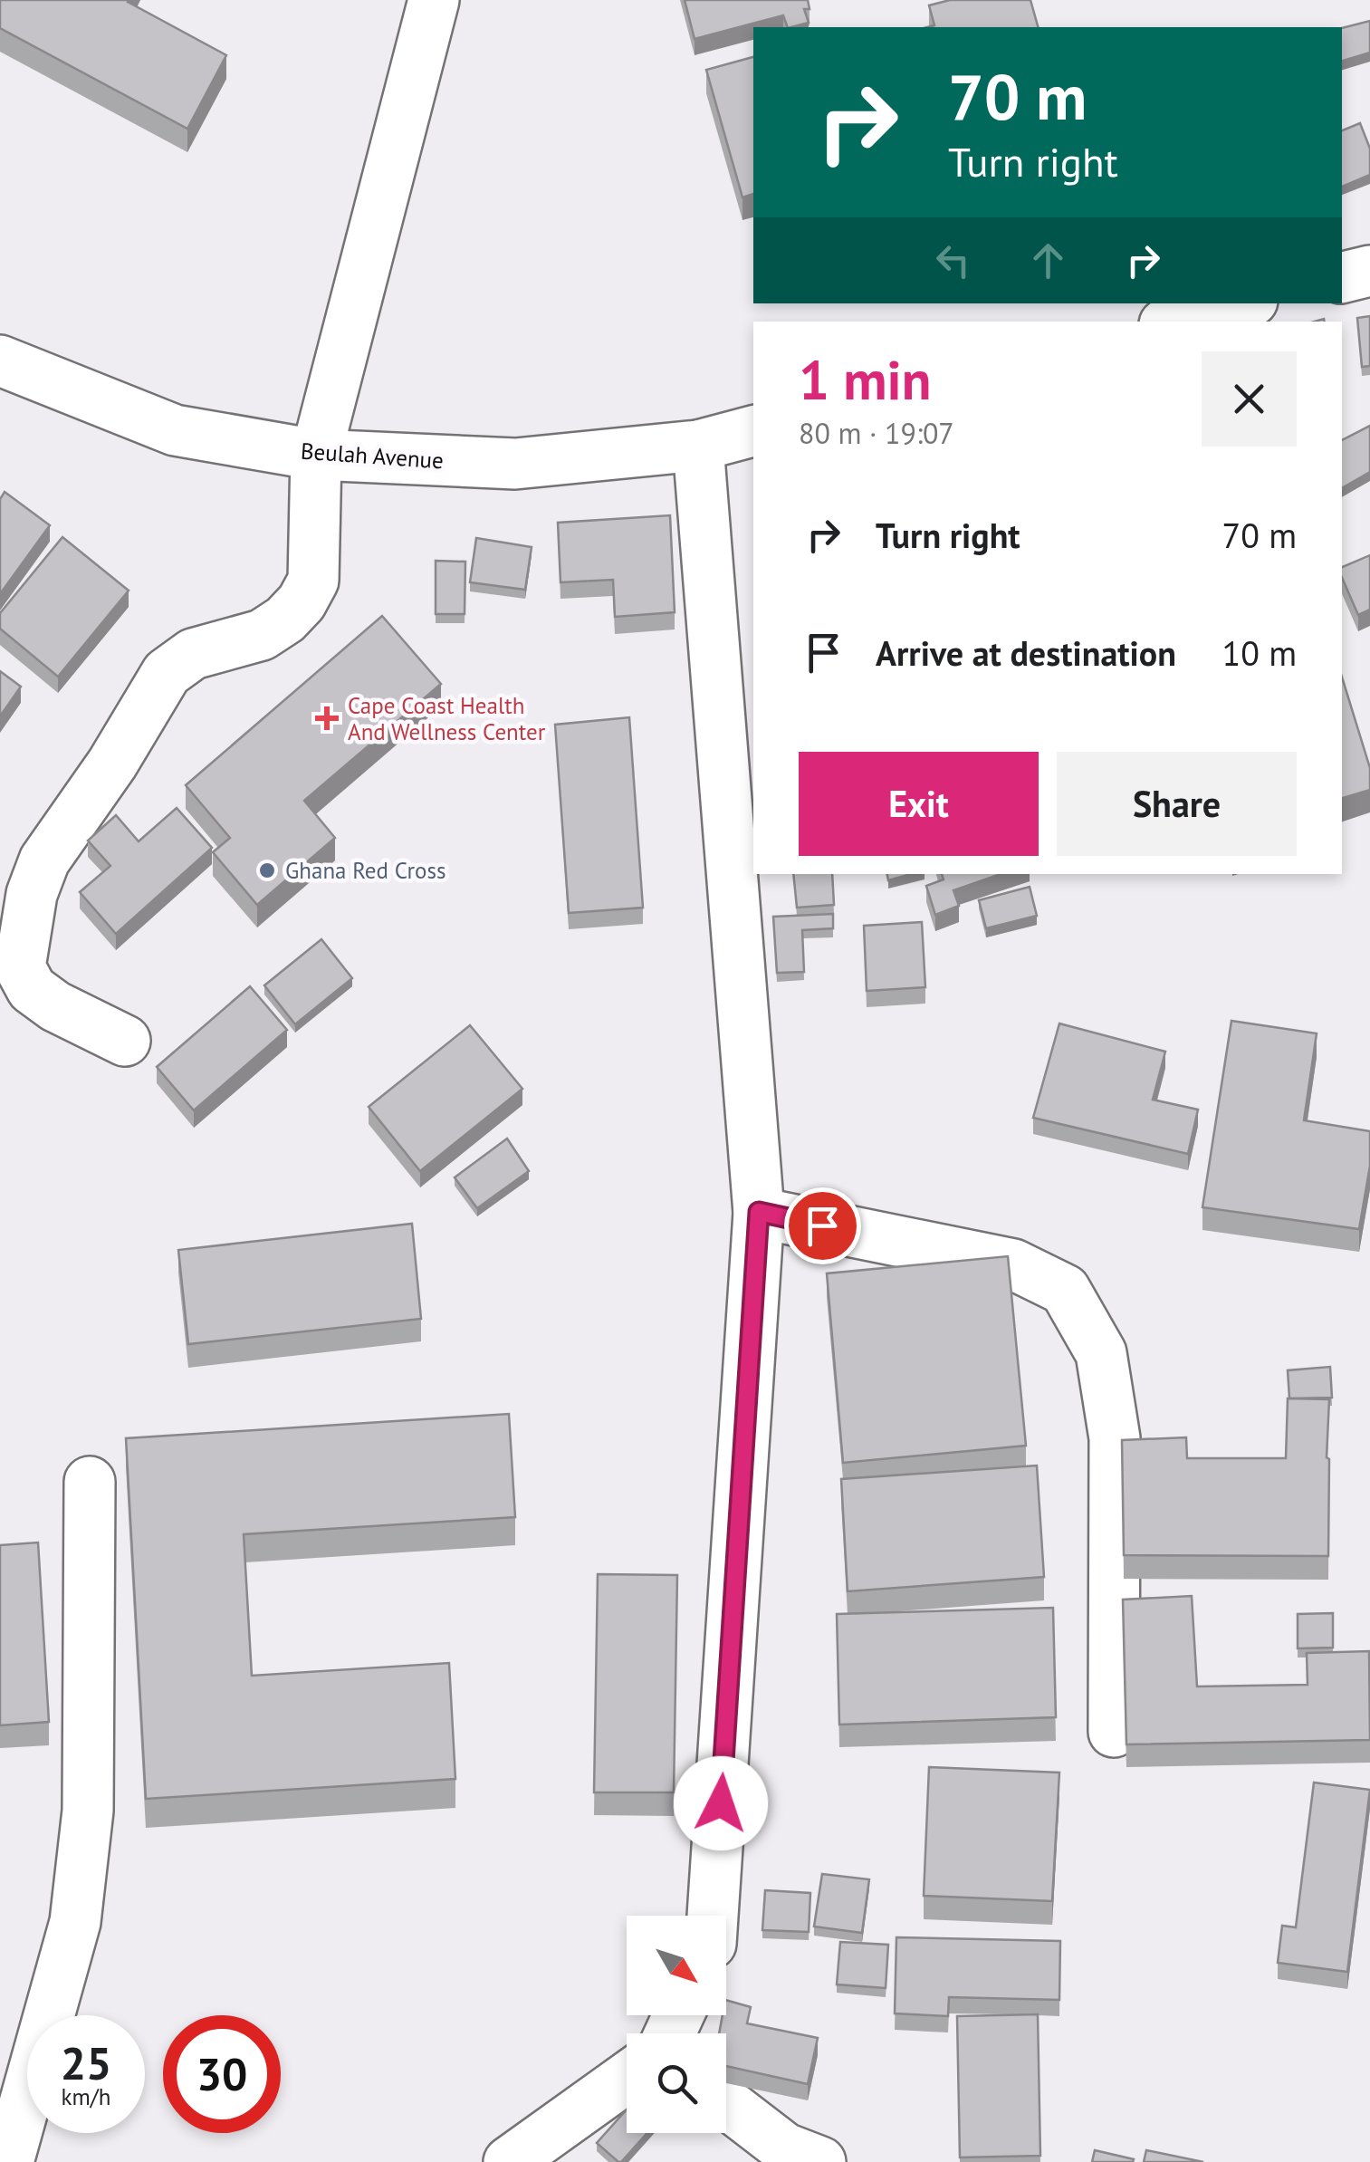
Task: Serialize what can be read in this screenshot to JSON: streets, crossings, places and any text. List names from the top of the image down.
{
  "streets": {
    "street": ["Beulah Avenue"]
  },
  "places": {
    "health": ["Cape Coast Health And Wellness Center"],
    "other": ["Ghana Red Cross"]
  },
  "north": "bottom right",
  "page": {
    "turn": ["70 m", "Turn right"],
    "heading": ["1 min", "80 m · 19:07"],
    "list": [
      {
        "name": "Turn right",
        "value": "70 m"
      },
      {
        "name": "Arrive at destination",
        "value": "10 m"
      }
    ],
    "buttons": ["Exit", "Share"],
    "speed": "25 km/h",
    "limit": "30"
  }
}
